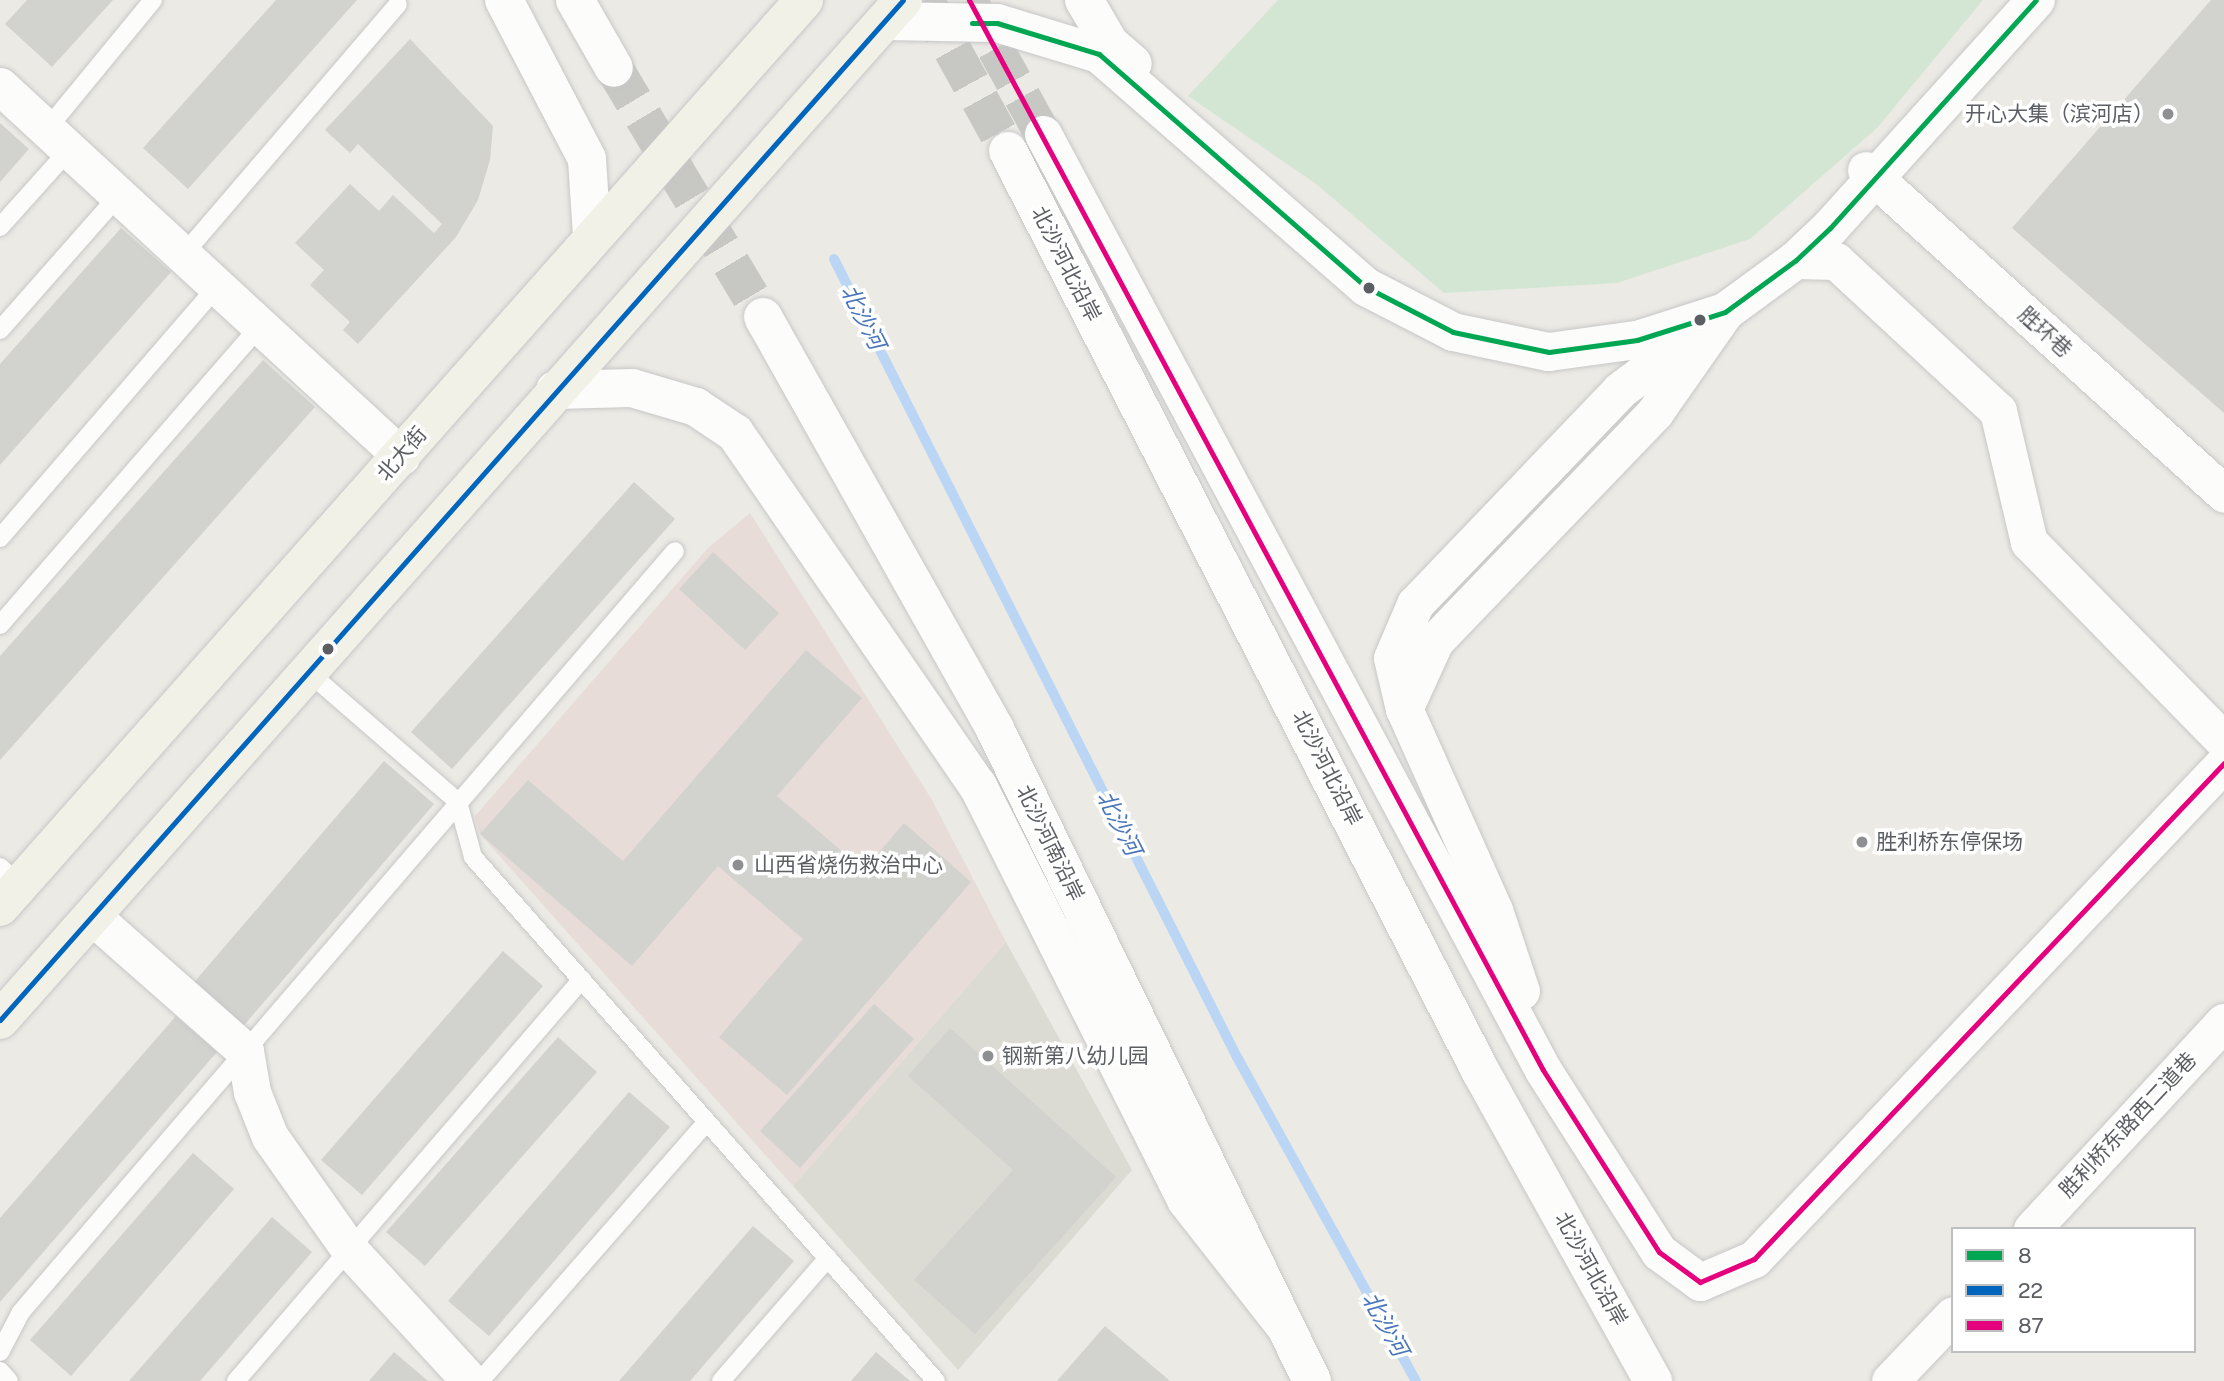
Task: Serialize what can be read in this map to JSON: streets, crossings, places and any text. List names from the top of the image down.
{
  "streets": {
    "main road": ["北大街"],
    "street": [
      "北沙河北沿岸",
      "胜环巷",
      "北沙河南沿岸",
      "胜利桥东路西二道巷"
    ]
  },
  "water": ["北沙河"],
  "places": [
    "开心大集（滨河店）",
    "胜利桥东停保场",
    "山西省烧伤救治中心",
    "钢新第八幼儿园"
  ],
  "lines": ["transit line 8", "transit line 22", "transit line 87"],
  "legend": ["8", "22", "87"]
}
